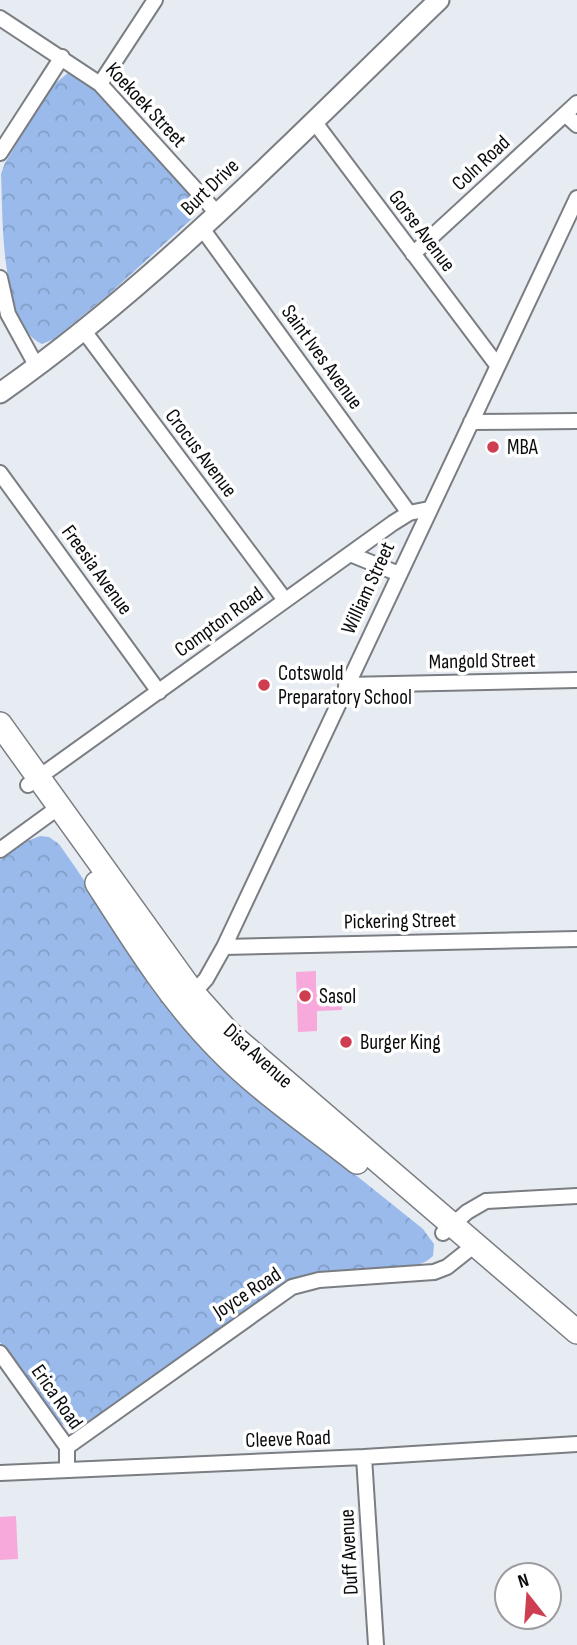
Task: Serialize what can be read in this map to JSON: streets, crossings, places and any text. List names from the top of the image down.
{
  "streets": {
    "main road": ["Disa Avenue"],
    "street": [
      "Koekoek Street",
      "Coln Road",
      "Burt Drive",
      "Gorse Avenue",
      "Saint Ives Avenue",
      "Crocus Avenue",
      "Freesia Avenue",
      "William Street",
      "Compton Road",
      "Mangold Street",
      "Pickering Street",
      "Joyce Road",
      "Erica Road",
      "Cleeve Road",
      "Duff Avenue"
    ]
  },
  "crossings": [
    ["Koekoek Street", "Burt Drive"],
    ["Coln Road", "Gorse Avenue"],
    ["Burt Drive", "Gorse Avenue"],
    ["Burt Drive", "Saint Ives Avenue"],
    ["Burt Drive", "Crocus Avenue"],
    ["Gorse Avenue", "William Street"],
    ["Saint Ives Avenue", "Compton Road"],
    ["Crocus Avenue", "Compton Road"],
    ["Freesia Avenue", "Compton Road"],
    ["William Street", "Compton Road"],
    ["William Street", "Mangold Street"],
    ["William Street", "Pickering Street"],
    ["William Street", "Disa Avenue"],
    ["Compton Road", "Disa Avenue"],
    ["Disa Avenue", "Joyce Road"],
    ["Joyce Road", "Erica Road"],
    ["Erica Road", "Cleeve Road"],
    ["Cleeve Road", "Duff Avenue"]
  ],
  "places": [
    "MBA",
    "Cotswold Preparatory School",
    "Sasol",
    "Burger King"
  ],
  "north": "top"
}
